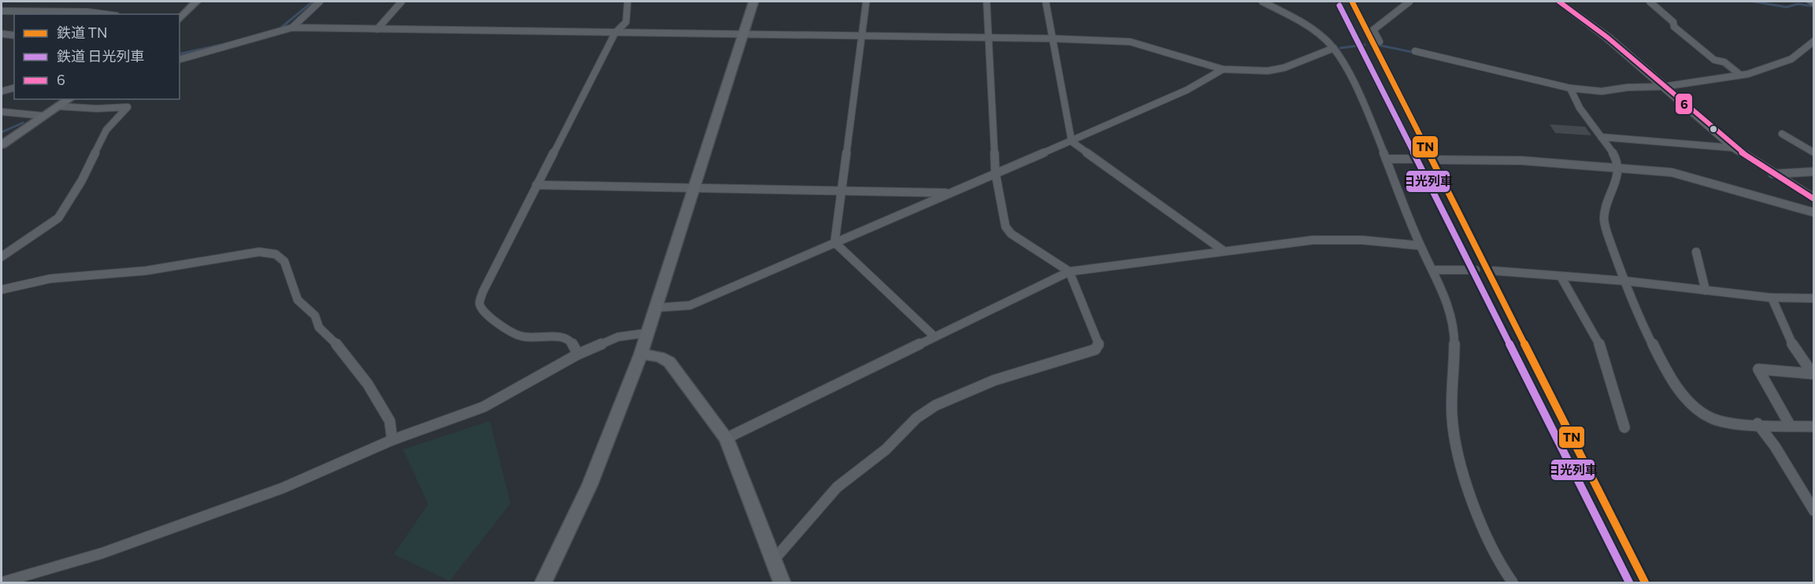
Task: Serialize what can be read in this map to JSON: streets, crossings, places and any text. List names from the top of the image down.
{
  "lines": ["rail line TN", "transit line 6", "rail line 日光列車"],
  "legend": ["鉄道 TN", "鉄道 日光列車", "6"]
}
